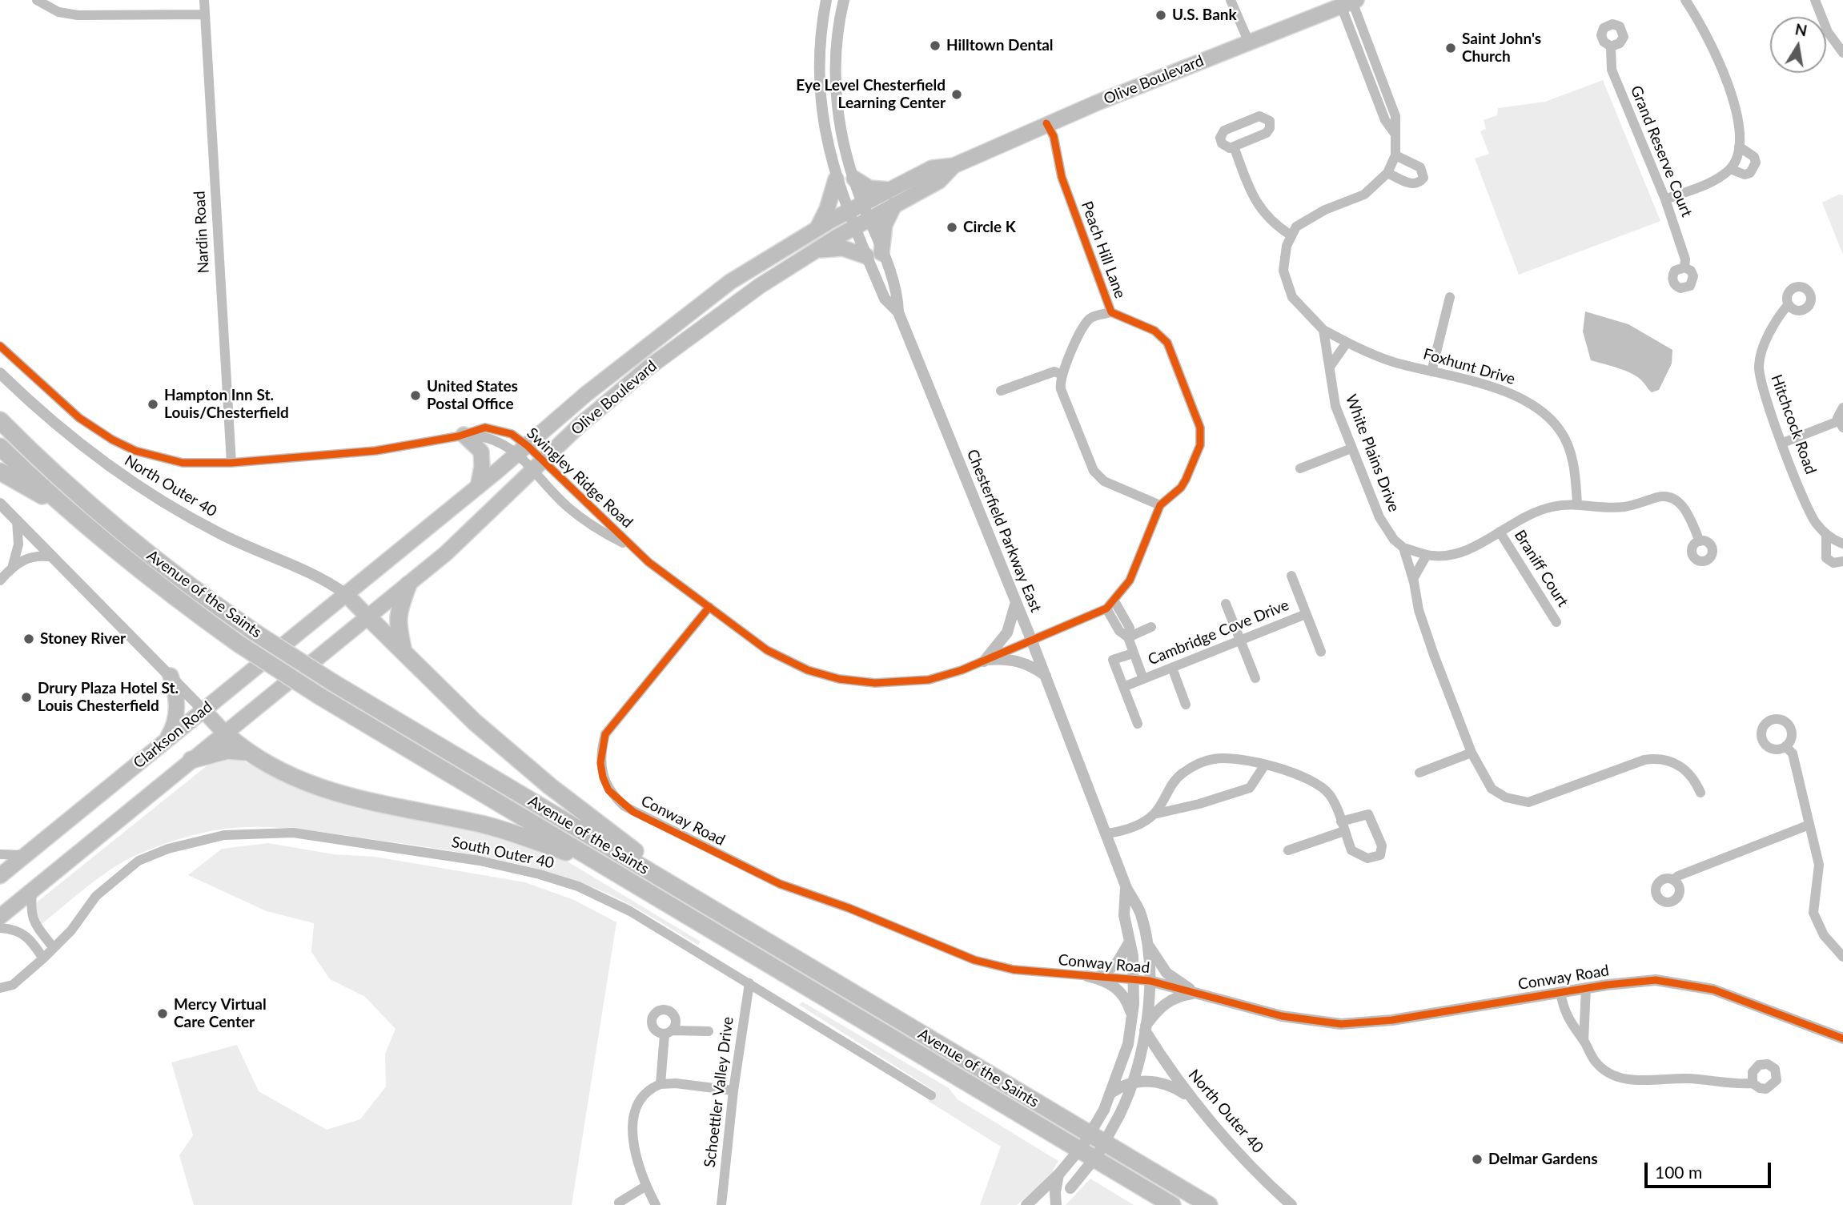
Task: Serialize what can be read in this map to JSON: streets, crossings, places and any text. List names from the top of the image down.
{
  "streets": {
    "highway": ["Avenue of the Saints"],
    "main road": ["Olive Boulevard", "Clarkson Road"],
    "street": [
      "Grand Reserve Court",
      "Nardin Road",
      "Peach Hill Lane",
      "Foxhunt Drive",
      "Hitchcock Road",
      "White Plains Drive",
      "Swingley Ridge Road",
      "North Outer 40",
      "Chesterfield Parkway East",
      "Braniff Court",
      "Cambridge Cove Drive",
      "Conway Road",
      "South Outer 40",
      "Schoettler Valley Drive"
    ]
  },
  "crossings": [
    ["Olive Boulevard", "Peach Hill Lane"],
    ["Olive Boulevard", "Swingley Ridge Road"],
    ["Olive Boulevard", "North Outer 40"],
    ["Olive Boulevard", "Chesterfield Parkway East"],
    ["Olive Boulevard", "Clarkson Road"],
    ["Nardin Road", "Swingley Ridge Road"],
    ["Peach Hill Lane", "Swingley Ridge Road"],
    ["Peach Hill Lane", "Chesterfield Parkway East"],
    ["Peach Hill Lane", "Cambridge Cove Drive"],
    ["Foxhunt Drive", "White Plains Drive"],
    ["Swingley Ridge Road", "Chesterfield Parkway East"],
    ["Swingley Ridge Road", "Conway Road"],
    ["North Outer 40", "Chesterfield Parkway East"],
    ["North Outer 40", "Clarkson Road"],
    ["Chesterfield Parkway East", "Conway Road"],
    ["South Outer 40", "Schoettler Valley Drive"]
  ],
  "places": [
    "U.S. Bank",
    "Hilltown Dental",
    "Saint John's Church",
    "Eye Level Chesterfield Learning Center",
    "Circle K",
    "United States Postal Office",
    "Hampton Inn St. Louis/Chesterfield",
    "Stoney River",
    "Drury Plaza Hotel St. Louis Chesterfield",
    "Mercy Virtual Care Center",
    "Delmar Gardens"
  ],
  "scale_bar": "100 m",
  "north": "top"
}
